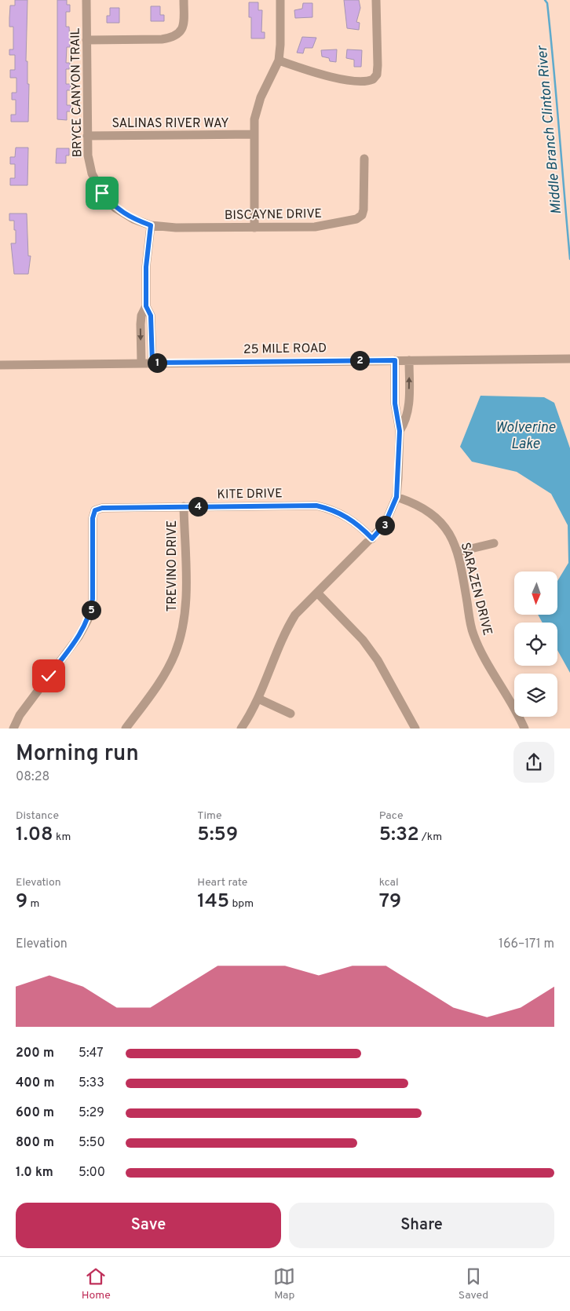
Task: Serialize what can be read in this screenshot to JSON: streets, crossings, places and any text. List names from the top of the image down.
{
  "streets": {
    "street": [
      "BRYCE CANYON TRAIL",
      "SALINAS RIVER WAY",
      "BISCAYNE DRIVE",
      "25 MILE ROAD",
      "KITE DRIVE",
      "TREVINO DRIVE",
      "SARAZEN DRIVE"
    ]
  },
  "crossings": [
    ["BRYCE CANYON TRAIL", "SALINAS RIVER WAY"],
    ["BRYCE CANYON TRAIL", "BISCAYNE DRIVE"],
    ["KITE DRIVE", "TREVINO DRIVE"]
  ],
  "water": ["Middle Branch Clinton River", "Wolverine Lake"],
  "north": "bottom",
  "page": {
    "pins": [
      "2",
      "1",
      "4",
      "3",
      "5"
    ],
    "heading": ["Morning run", "08:28"],
    "stats": [
      ["Distance", "1.08 km"],
      ["Time", "5:59"],
      ["Pace", "5:32 /km"],
      ["Elevation", "9 m"],
      ["Heart rate", "145 bpm"],
      ["kcal", "79"]
    ],
    "chart": ["Elevation", "166–171 m"],
    "list": [
      {
        "name": "200 m",
        "note": "5:47"
      },
      {
        "name": "400 m",
        "note": "5:33"
      },
      {
        "name": "600 m",
        "note": "5:29"
      },
      {
        "name": "800 m",
        "note": "5:50"
      },
      {
        "name": "1.0 km",
        "note": "5:00"
      }
    ],
    "buttons": ["Save", "Share"],
    "tabs": ["Home", "Map", "Saved"]
  }
}
